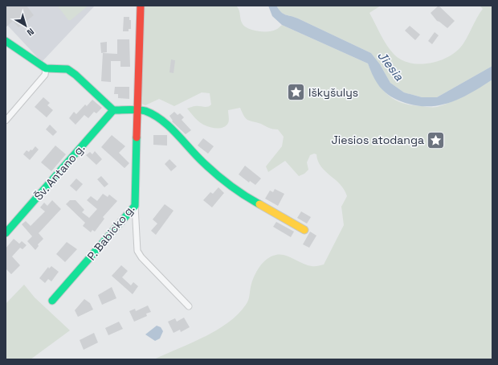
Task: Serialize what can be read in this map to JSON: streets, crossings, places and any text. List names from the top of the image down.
{
  "streets": {
    "street": ["Šv. Antano g.", "P. Babicko g."]
  },
  "water": ["Jiesia"],
  "places": {
    "place": ["Iškyšulys", "Jiesios atodanga"]
  },
  "north": "bottom right"
}
